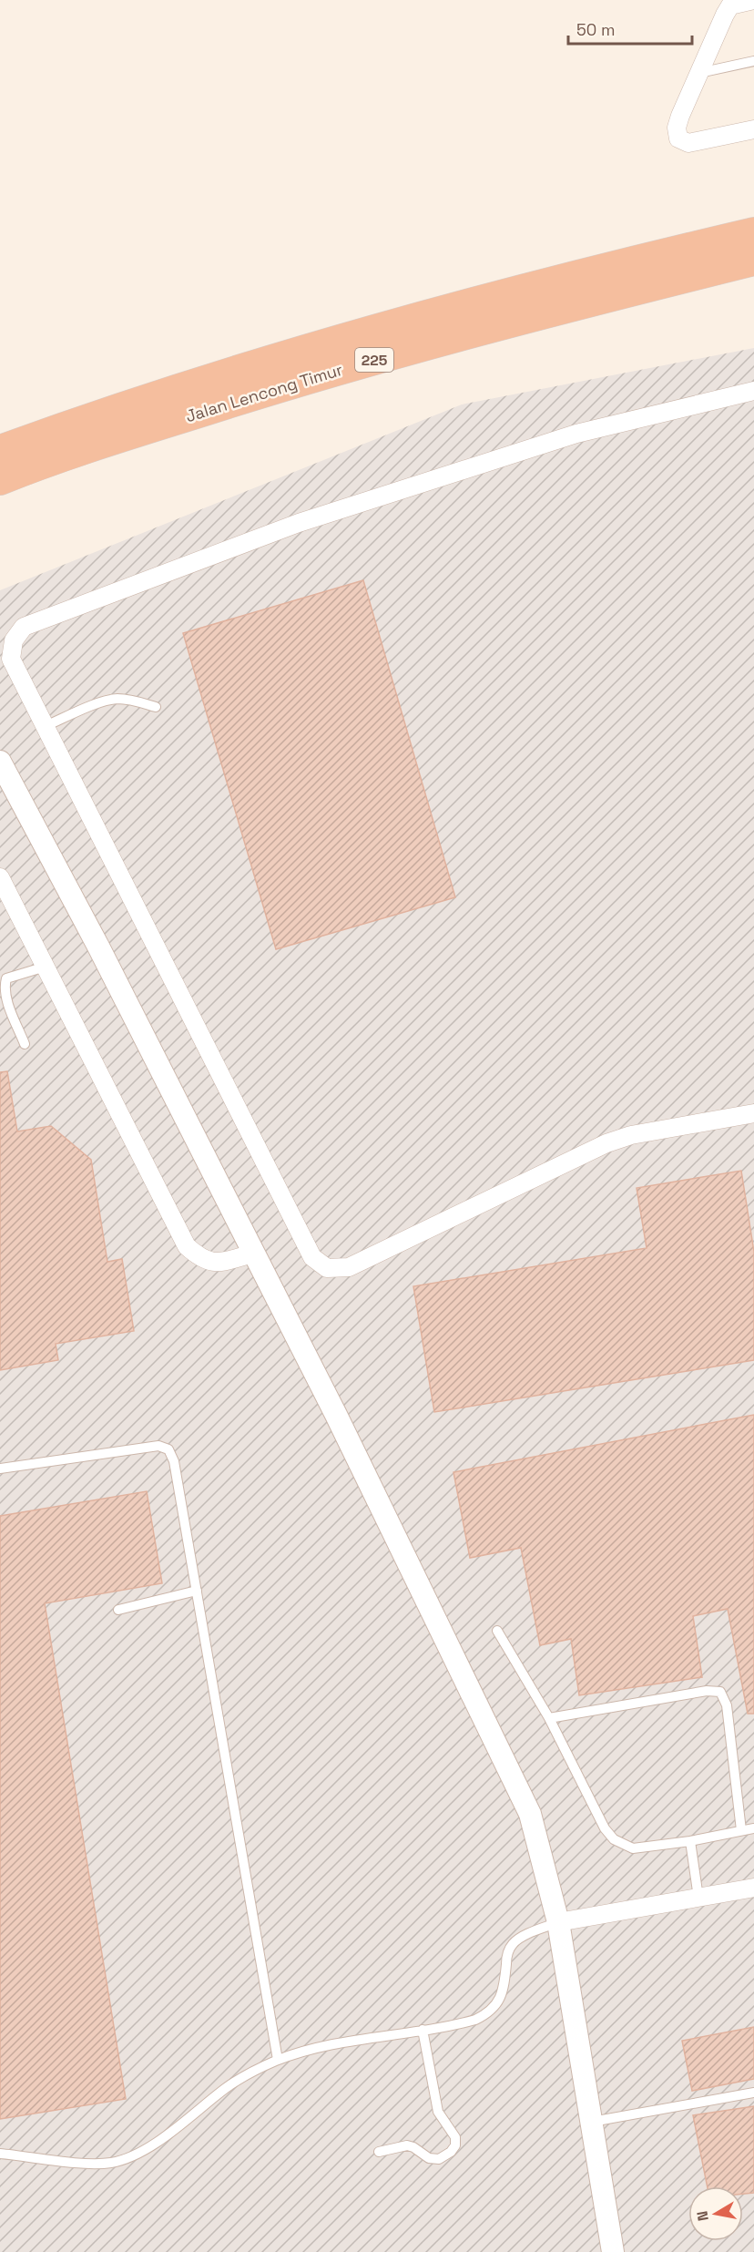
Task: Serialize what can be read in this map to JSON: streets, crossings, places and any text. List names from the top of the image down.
{
  "streets": {
    "highway": ["225", "Jalan Lencong Timur"]
  },
  "scale_bar": "50 m",
  "north": "left"
}
